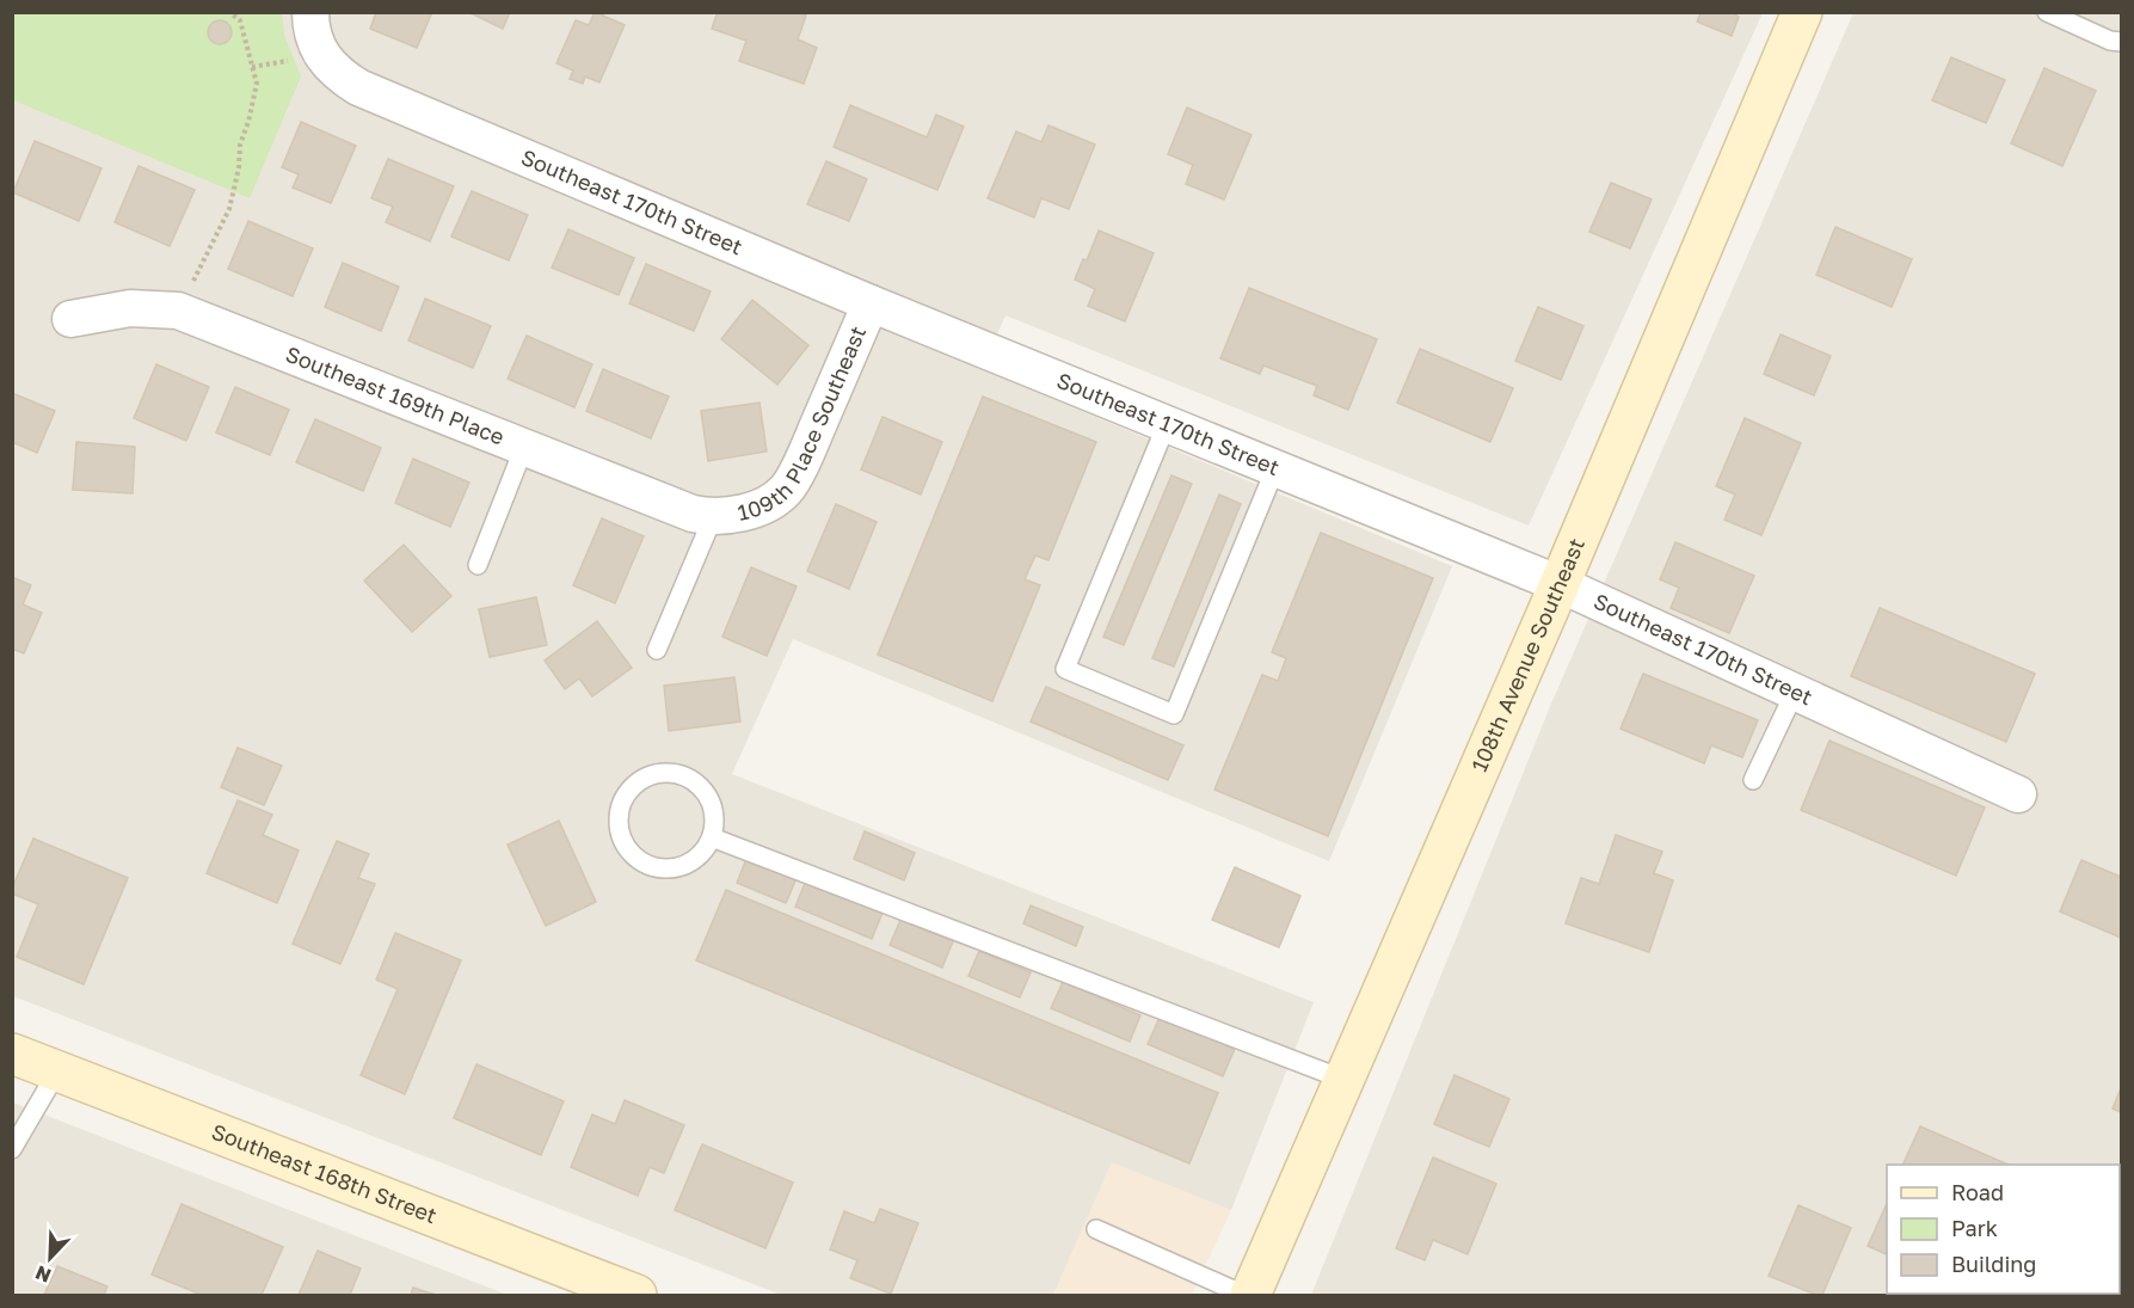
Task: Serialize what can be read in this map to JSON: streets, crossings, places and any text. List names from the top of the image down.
{
  "streets": {
    "street": [
      "Southeast 170th Street",
      "Southeast 169th Place",
      "109th Place Southeast",
      "108th Avenue Southeast",
      "Southeast 168th Street"
    ]
  },
  "crossings": [
    ["Southeast 170th Street", "109th Place Southeast"],
    ["Southeast 170th Street", "108th Avenue Southeast"],
    ["Southeast 169th Place", "109th Place Southeast"]
  ],
  "legend": ["Road", "Park", "Building"],
  "north": "bottom left"
}
